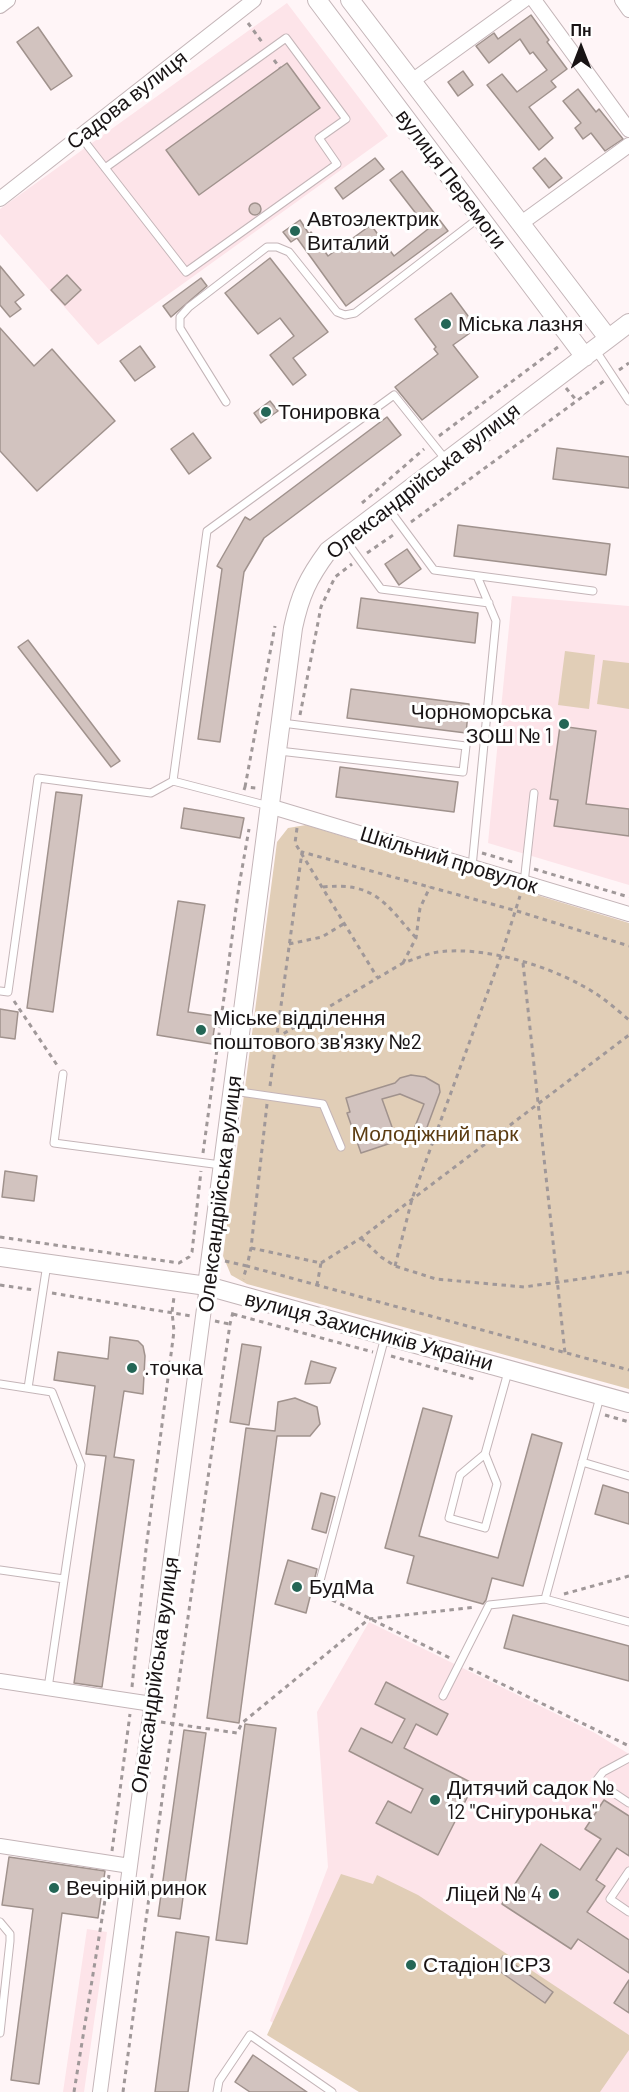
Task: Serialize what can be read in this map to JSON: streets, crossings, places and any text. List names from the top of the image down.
{
  "streets": {
    "main road": ["вулиця Перемоги", "Олександрійська вулиця", "вулиця Захисників України"],
    "street": ["Садова вулиця", "Шкільний провулок"]
  },
  "crossings": [
    ["вулиця Перемоги", "Олександрійська вулиця"],
    ["Олександрійська вулиця", "Шкільний провулок"],
    ["Олександрійська вулиця", "вулиця Захисників України"]
  ],
  "parks": ["Молодіжний парк"],
  "places": [
    "Автоэлектрик Виталий",
    "Міська лазня",
    "Тонировка",
    "Чорноморська ЗОШ № 1",
    "Міське відділення поштового зв'язку №2",
    ".точка",
    "БудМа",
    "Дитячий садок № 12 \"Снігуронька\"",
    "Вечірній ринок",
    "Ліцей № 4",
    "Стадіон ІСРЗ"
  ],
  "north": "top"
}
